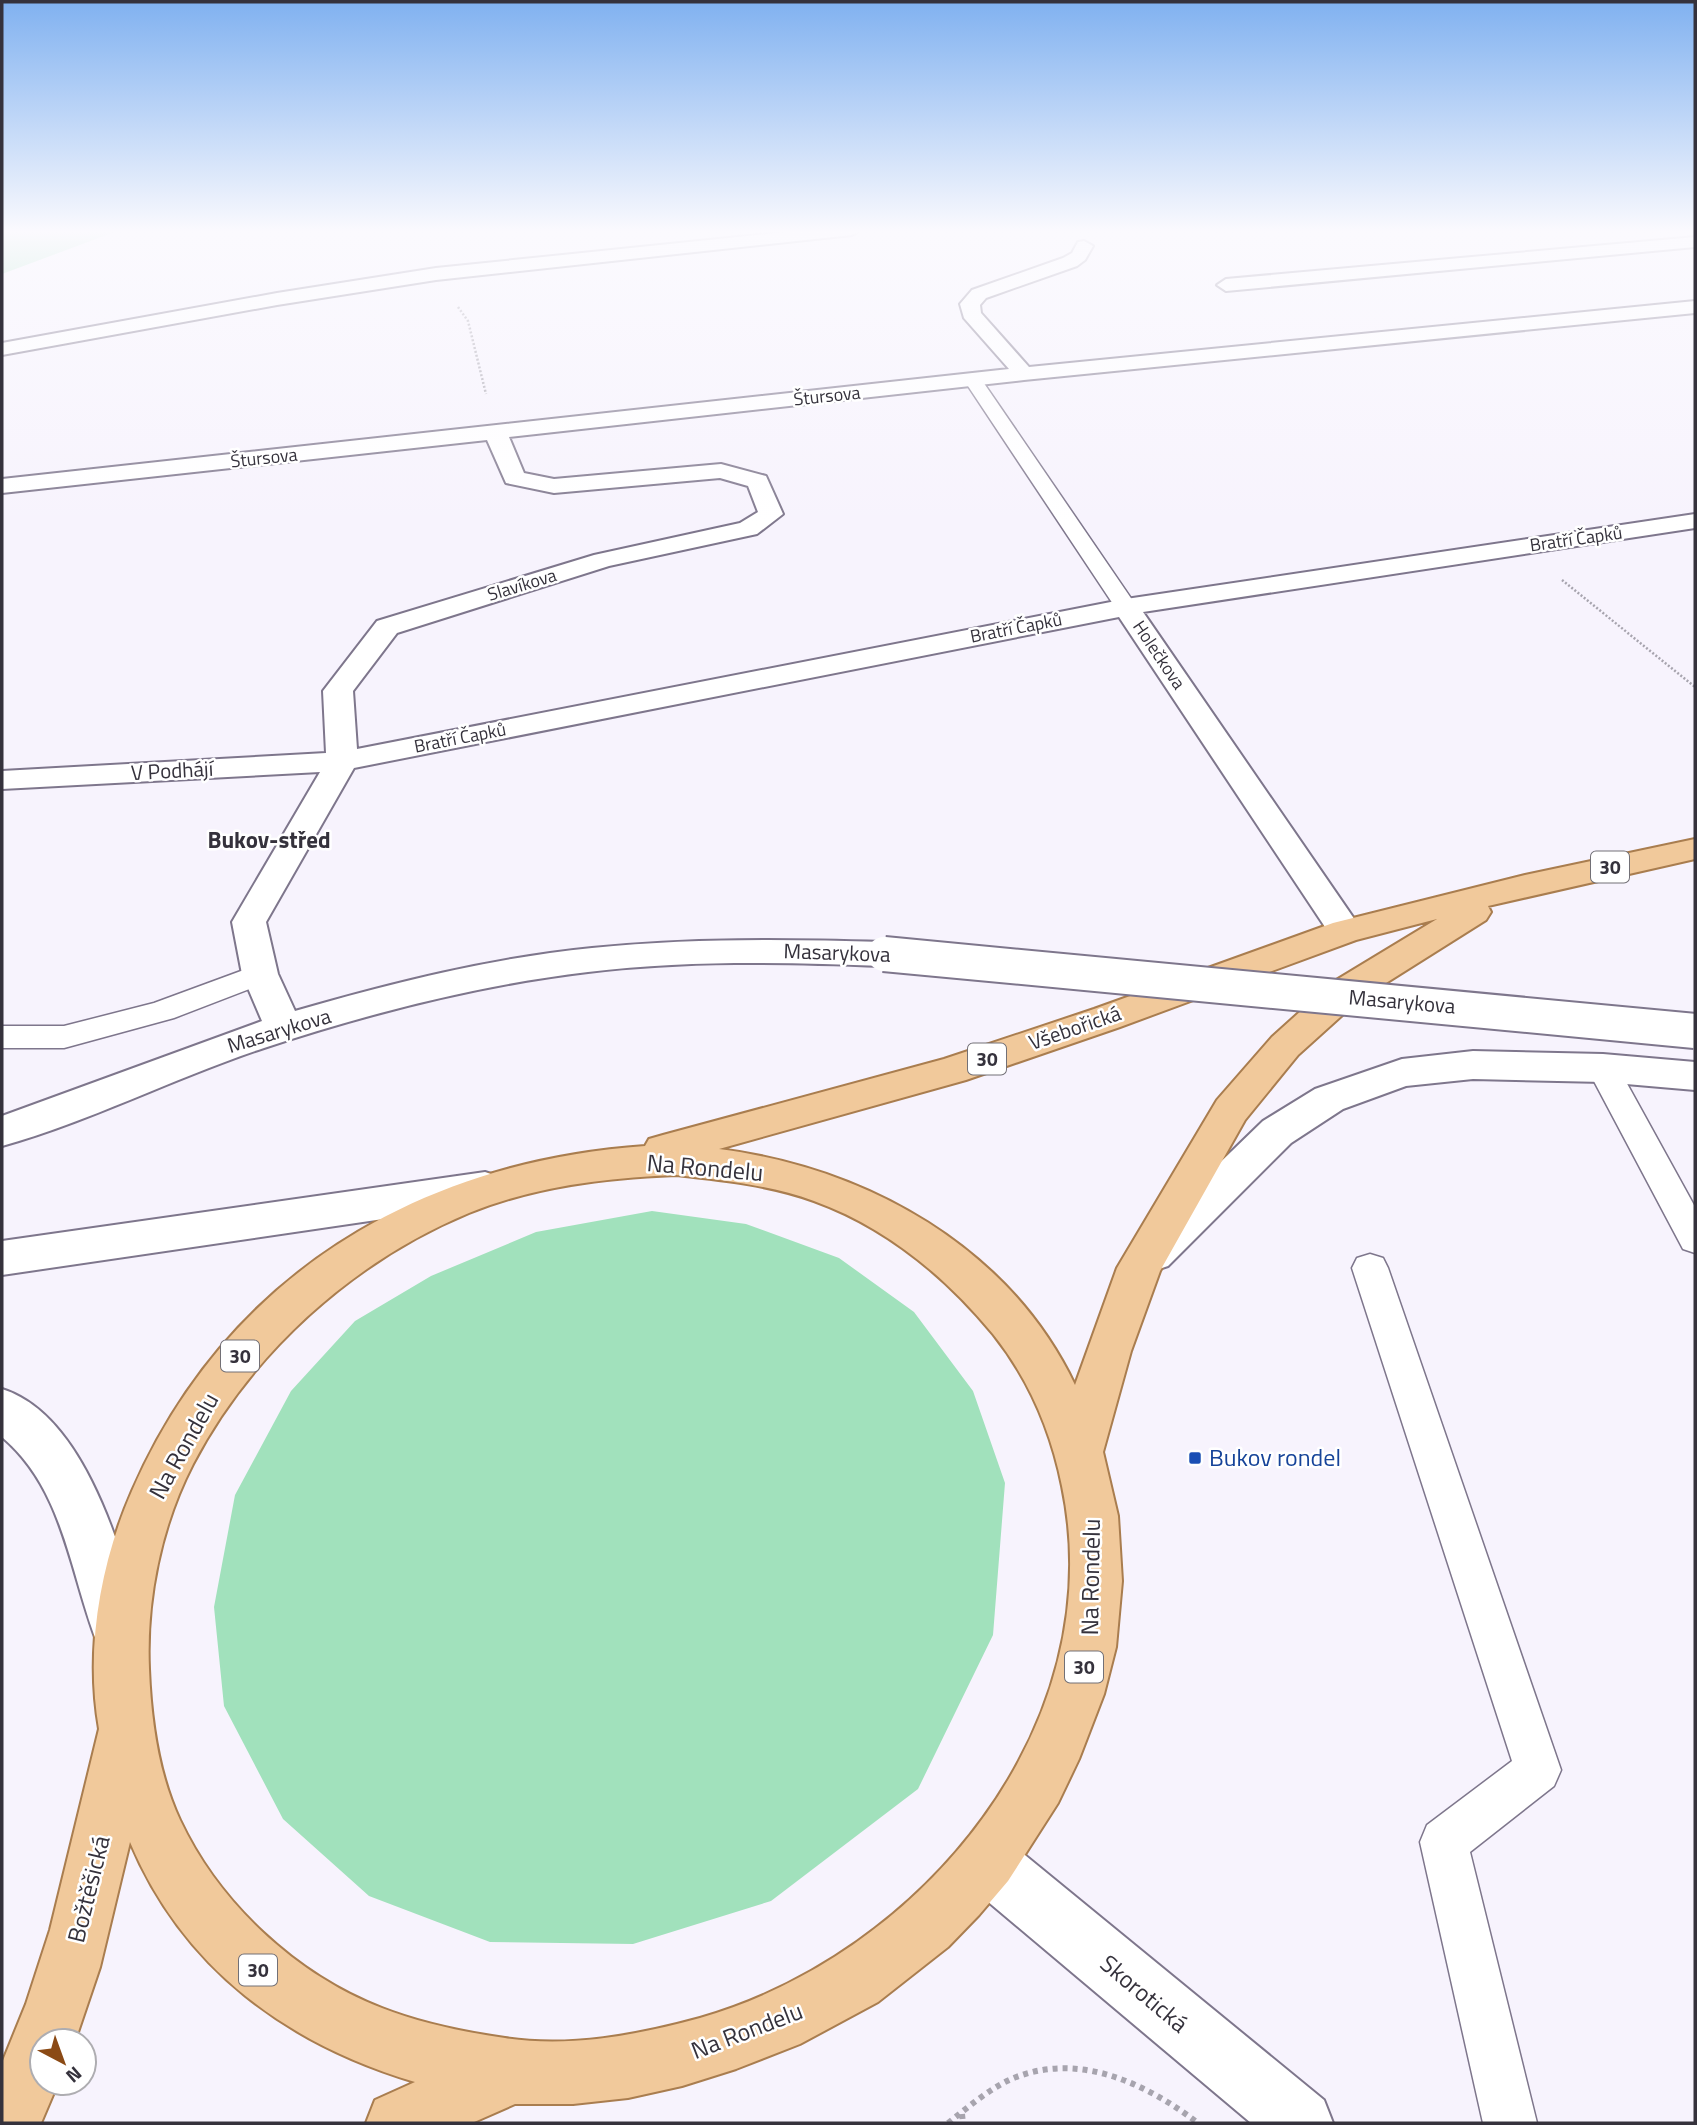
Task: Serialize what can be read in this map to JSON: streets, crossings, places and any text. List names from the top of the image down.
{
  "streets": {
    "main road": [
      "30",
      "Všebořická",
      "Na Rondelu",
      "Božtěšická"
    ],
    "street": [
      "Štursova",
      "Bratří Čapků",
      "Slavíkova",
      "Holečkova",
      "V Podhájí",
      "Masarykova",
      "Skorotická"
    ]
  },
  "crossings": [
    ["Štursova", "Slavíkova"],
    ["Štursova", "Holečkova"],
    ["Bratří Čapků", "Slavíkova"],
    ["Bratří Čapků", "Holečkova"],
    ["Bratří Čapků", "V Podhájí"],
    ["Slavíkova", "V Podhájí"],
    ["Holečkova", "Všebořická"],
    ["30", "Na Rondelu"],
    ["Všebořická", "Na Rondelu"],
    ["Na Rondelu", "Božtěšická"],
    ["Na Rondelu", "Skorotická"]
  ],
  "districts": ["Bukov-střed"],
  "places": {
    "transit": ["Bukov rondel"]
  },
  "north": "bottom right"
}
